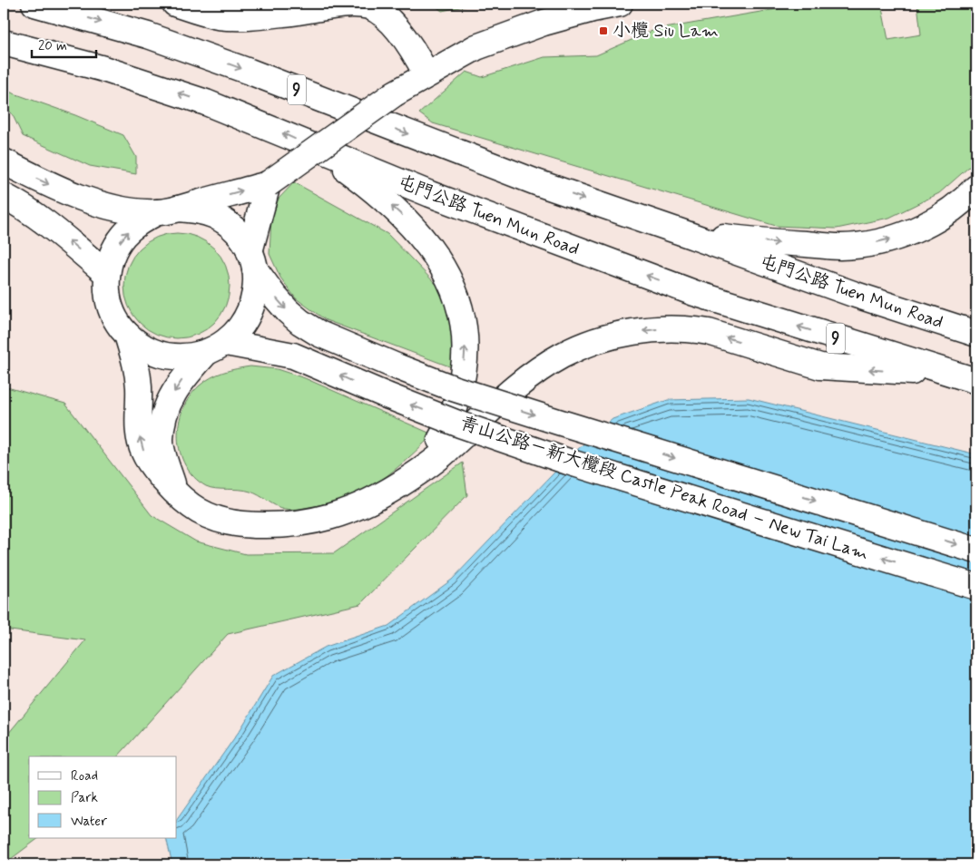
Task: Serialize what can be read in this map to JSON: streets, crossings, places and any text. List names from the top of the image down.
{
  "streets": {
    "main road": ["9", "屯門公路 Tuen Mun Road", "青山公路－新大欖段 Castle Peak Road – New Tai Lam"]
  },
  "places": {
    "transit": ["小欖 Siu Lam"]
  },
  "legend": ["Road", "Park", "Water"],
  "scale_bar": "20 m"
}
